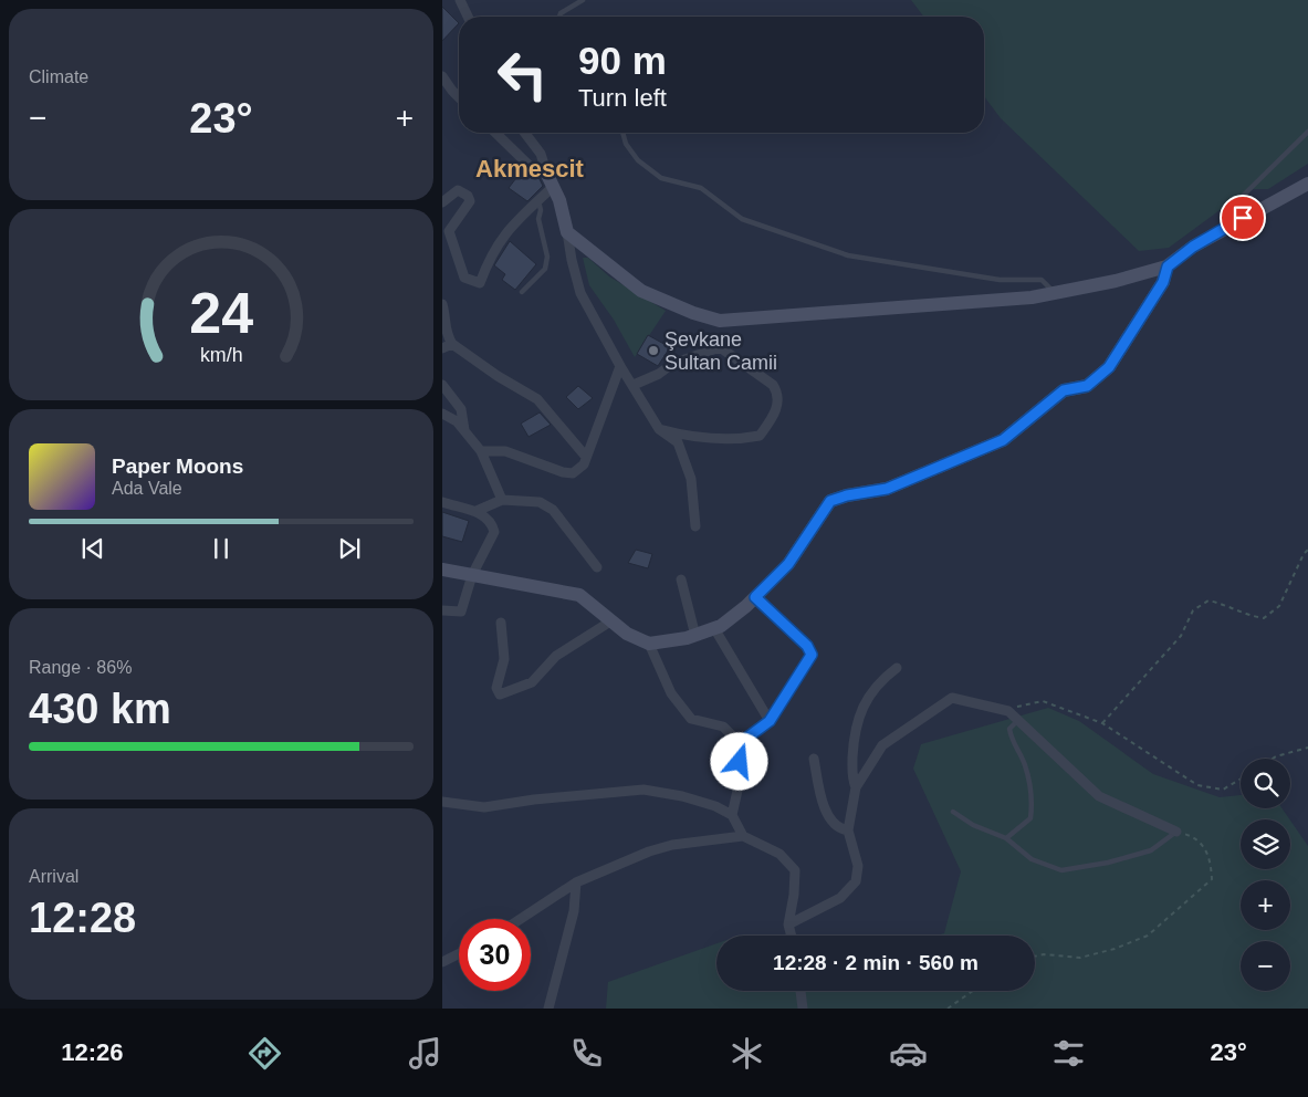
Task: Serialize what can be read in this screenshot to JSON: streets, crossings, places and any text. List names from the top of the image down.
{
  "districts": ["Akmescit"],
  "places": ["Şevkane Sultan Camii"],
  "page": {
    "tile": [
      "Climate",
      ["Range · 86%", "430 km"],
      ["Arrival", "12:28"]
    ],
    "turn": ["90 m", "Turn left"],
    "heat": ["−", "23°", "+"],
    "song": ["Paper Moons", "Ada Vale"],
    "map_buttons": ["+", "−"],
    "limit": "30",
    "trip": "12:28 · 2 min · 560 m",
    "tabs": ["12:26", "23°"],
    "gauge": ["24", "km/h"]
  }
}
